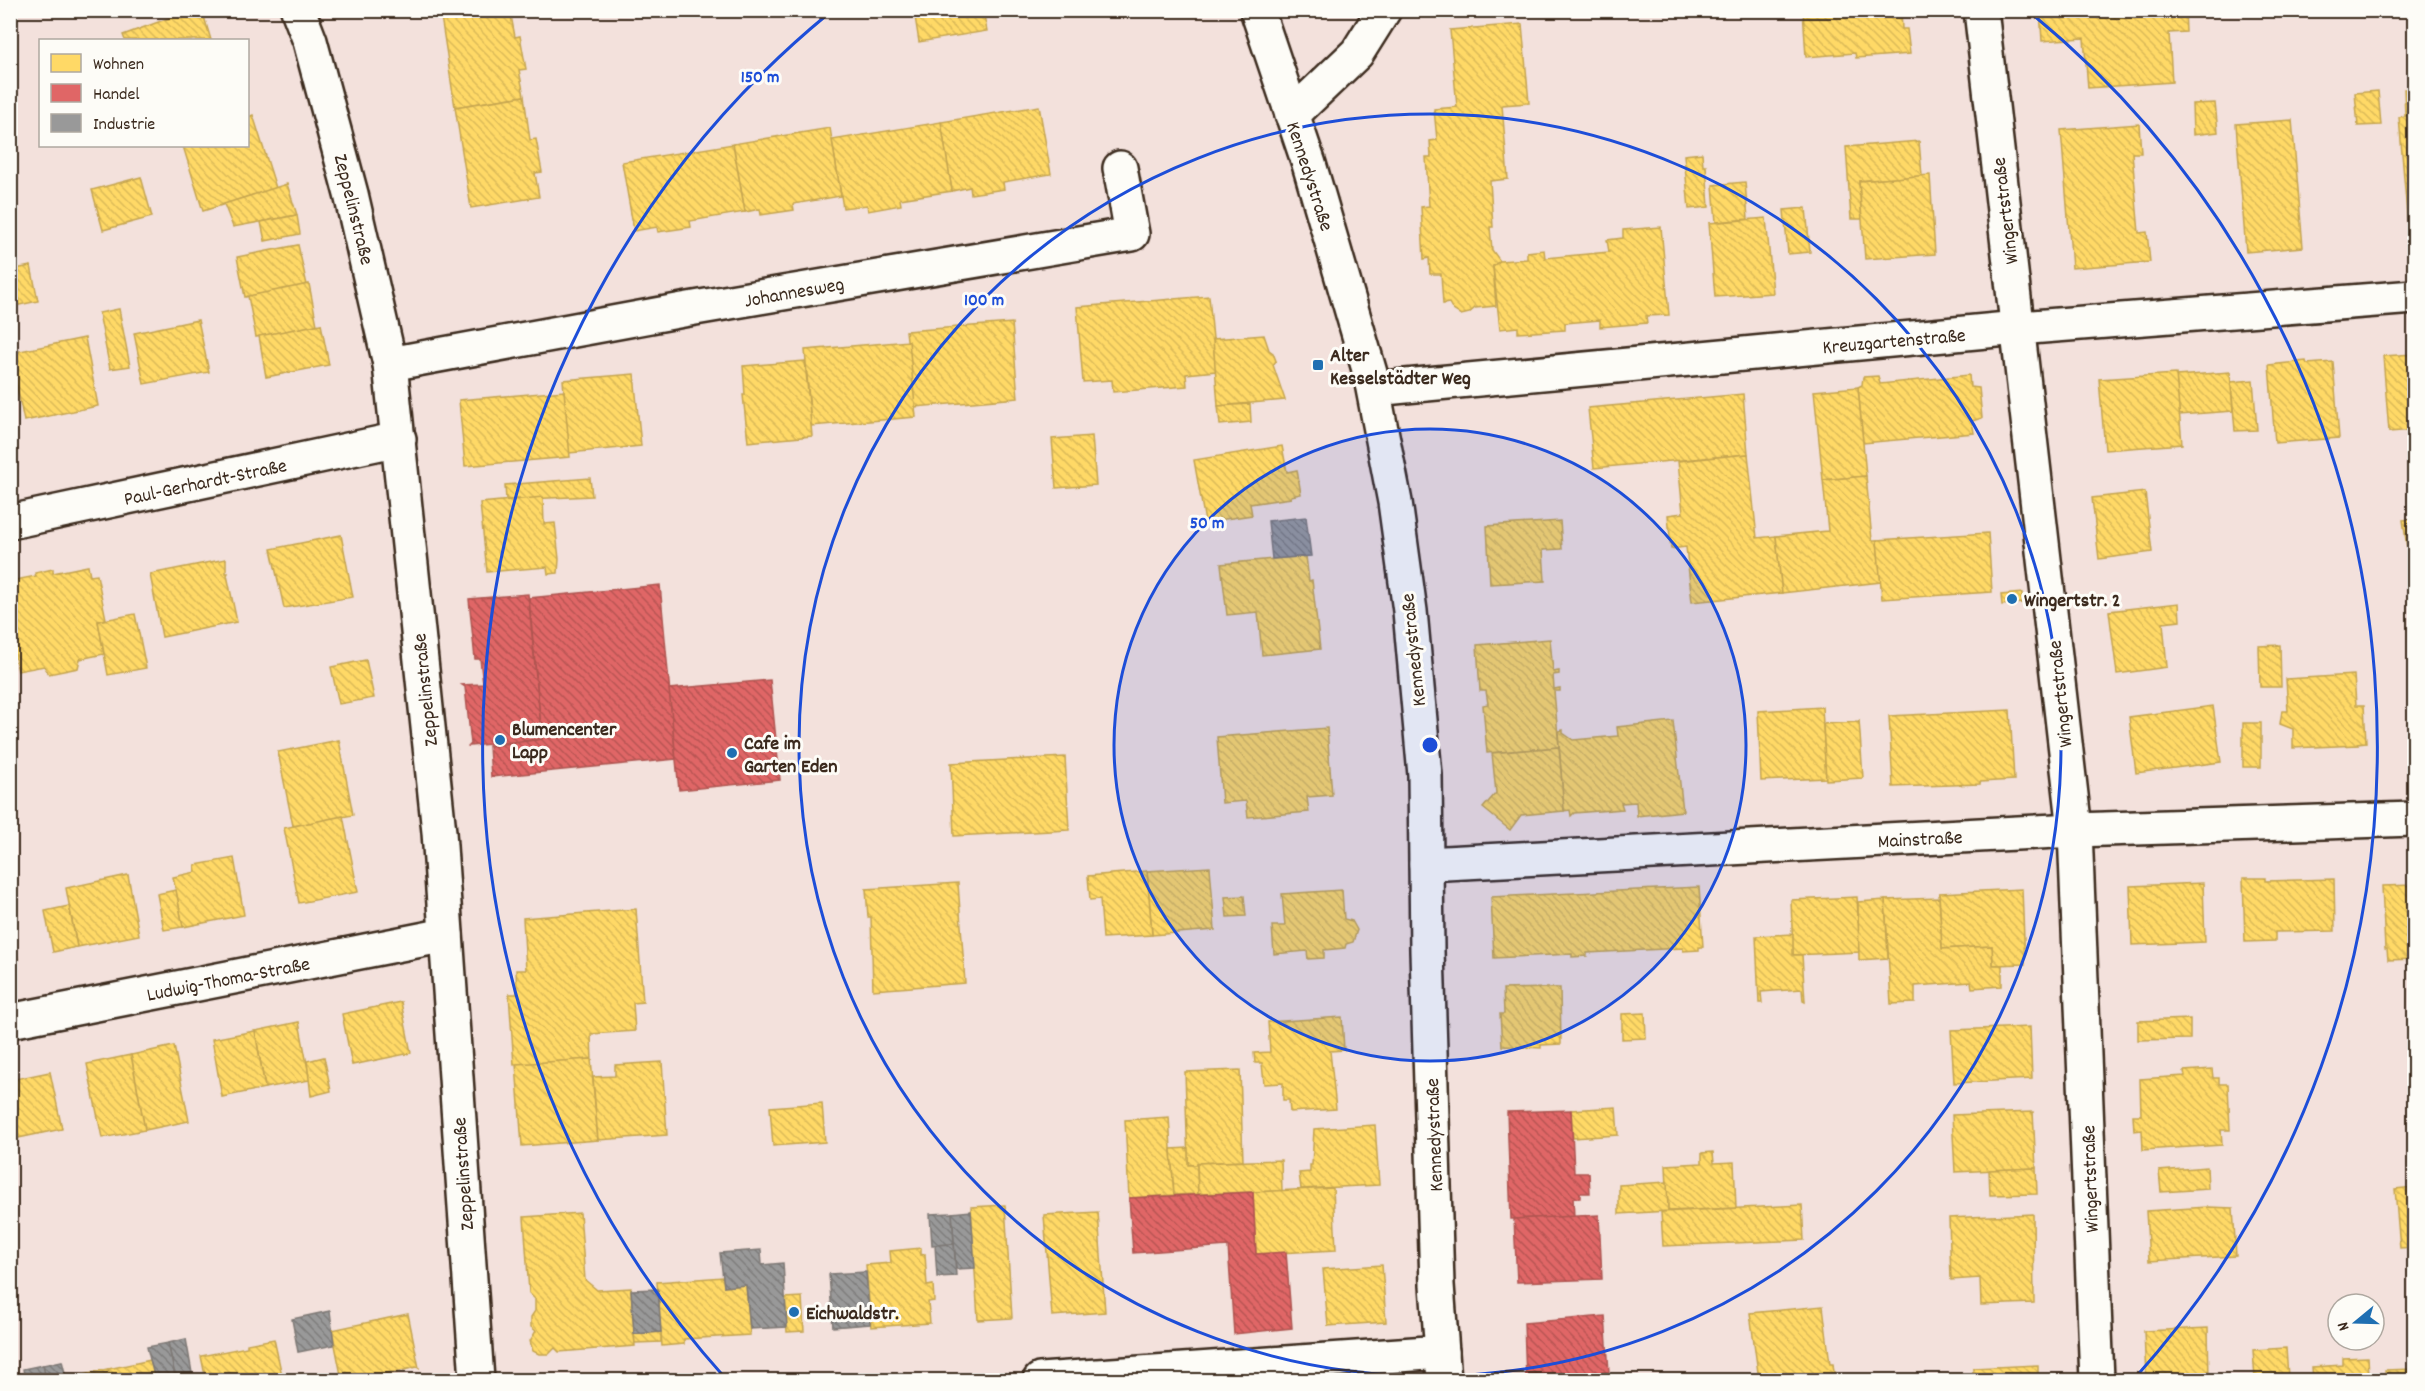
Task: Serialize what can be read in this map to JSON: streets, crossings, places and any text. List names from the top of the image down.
{
  "streets": {
    "street": [
      "Kennedystraße",
      "Zeppelinstraße",
      "Wingertstraße",
      "Johannesweg",
      "Kreuzgartenstraße",
      "Paul-Gerhardt-Straße",
      "Mainstraße",
      "Ludwig-Thoma-Straße"
    ]
  },
  "crossings": [
    ["Kennedystraße", "Kreuzgartenstraße"],
    ["Kennedystraße", "Mainstraße"],
    ["Zeppelinstraße", "Johannesweg"],
    ["Zeppelinstraße", "Paul-Gerhardt-Straße"],
    ["Zeppelinstraße", "Ludwig-Thoma-Straße"],
    ["Wingertstraße", "Kreuzgartenstraße"],
    ["Wingertstraße", "Mainstraße"]
  ],
  "places": {
    "transit": ["Alter Kesselstädter Weg"],
    "other": [
      "Wingertstr. 2",
      "Blumencenter Lapp",
      "Cafe im Garten Eden",
      "Eichwaldstr."
    ]
  },
  "legend": ["Wohnen", "Handel", "Industrie"],
  "north": "left",
  "rings": ["150 m", "100 m", "50 m"]
}
